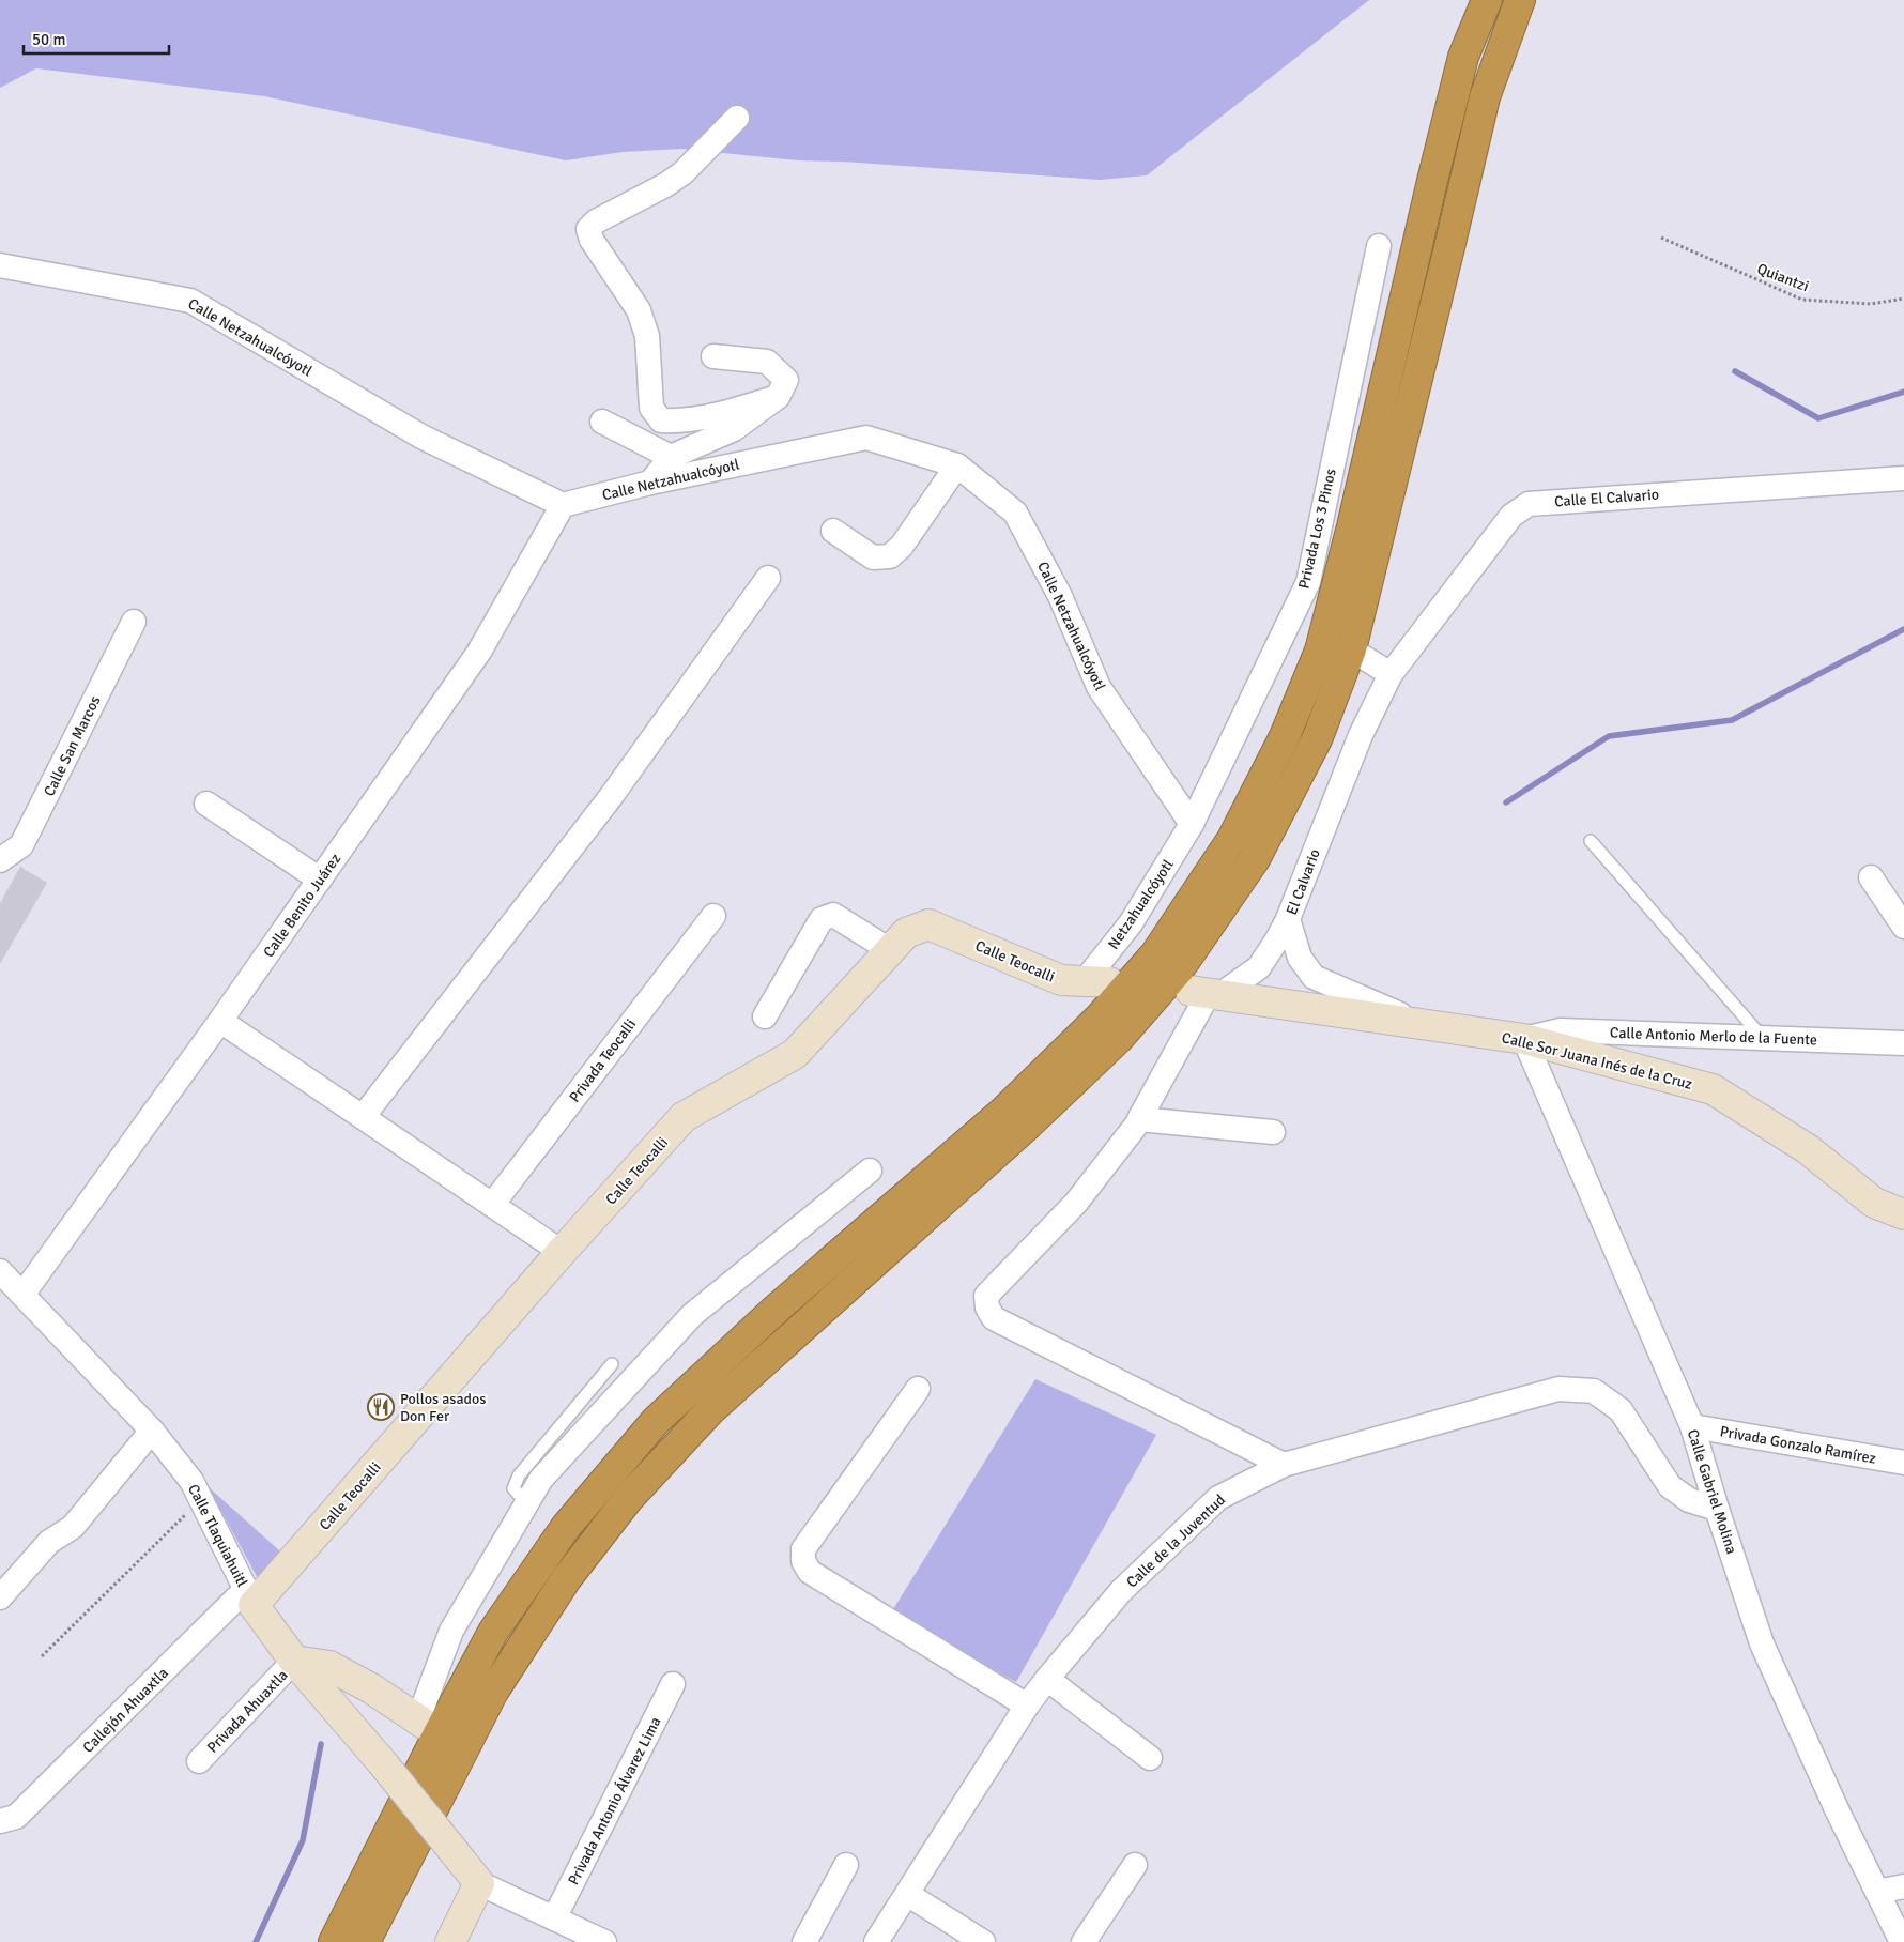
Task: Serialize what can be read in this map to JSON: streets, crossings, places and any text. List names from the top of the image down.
{
  "streets": {
    "street": [
      "Calle Netzahualcóyotl",
      "Calle El Calvario",
      "Privada Los 3 Pinos",
      "Calle San Marcos",
      "El Calvario",
      "Netzahualcóyotl",
      "Calle Benito Juárez",
      "Calle Teocalli",
      "Calle Antonio Merlo de la Fuente",
      "Privada Teocalli",
      "Calle Sor Juana Inés de la Cruz",
      "Privada Gonzalo Ramírez",
      "Calle Gabriel Molina",
      "Calle Tlaquiahuitl",
      "Calle de la Juventud",
      "Callejón Ahuaxtla",
      "Privada Ahuaxtla",
      "Privada Antonio Álvarez Lima"
    ],
    "path": ["Quiantzi"]
  },
  "crossings": [
    ["Calle Netzahualcóyotl", "Privada Los 3 Pinos"],
    ["Calle Netzahualcóyotl", "Netzahualcóyotl"],
    ["Calle Netzahualcóyotl", "Calle Benito Juárez"],
    ["Calle El Calvario", "El Calvario"],
    ["Privada Los 3 Pinos", "Netzahualcóyotl"],
    ["El Calvario", "Calle Sor Juana Inés de la Cruz"],
    ["Netzahualcóyotl", "Calle Teocalli"],
    ["Calle Benito Juárez", "Calle Tlaquiahuitl"],
    ["Calle Teocalli", "Calle Tlaquiahuitl"],
    ["Calle Teocalli", "Callejón Ahuaxtla"],
    ["Calle Antonio Merlo de la Fuente", "Calle Sor Juana Inés de la Cruz"],
    ["Calle Antonio Merlo de la Fuente", "Calle Gabriel Molina"],
    ["Calle Sor Juana Inés de la Cruz", "Calle Gabriel Molina"],
    ["Privada Gonzalo Ramírez", "Calle Gabriel Molina"],
    ["Calle Gabriel Molina", "Calle de la Juventud"],
    ["Calle Tlaquiahuitl", "Callejón Ahuaxtla"],
    ["Calle Tlaquiahuitl", "Privada Ahuaxtla"]
  ],
  "places": {
    "restaurant": ["Pollos asados Don Fer"]
  },
  "scale_bar": "50 m"
}
